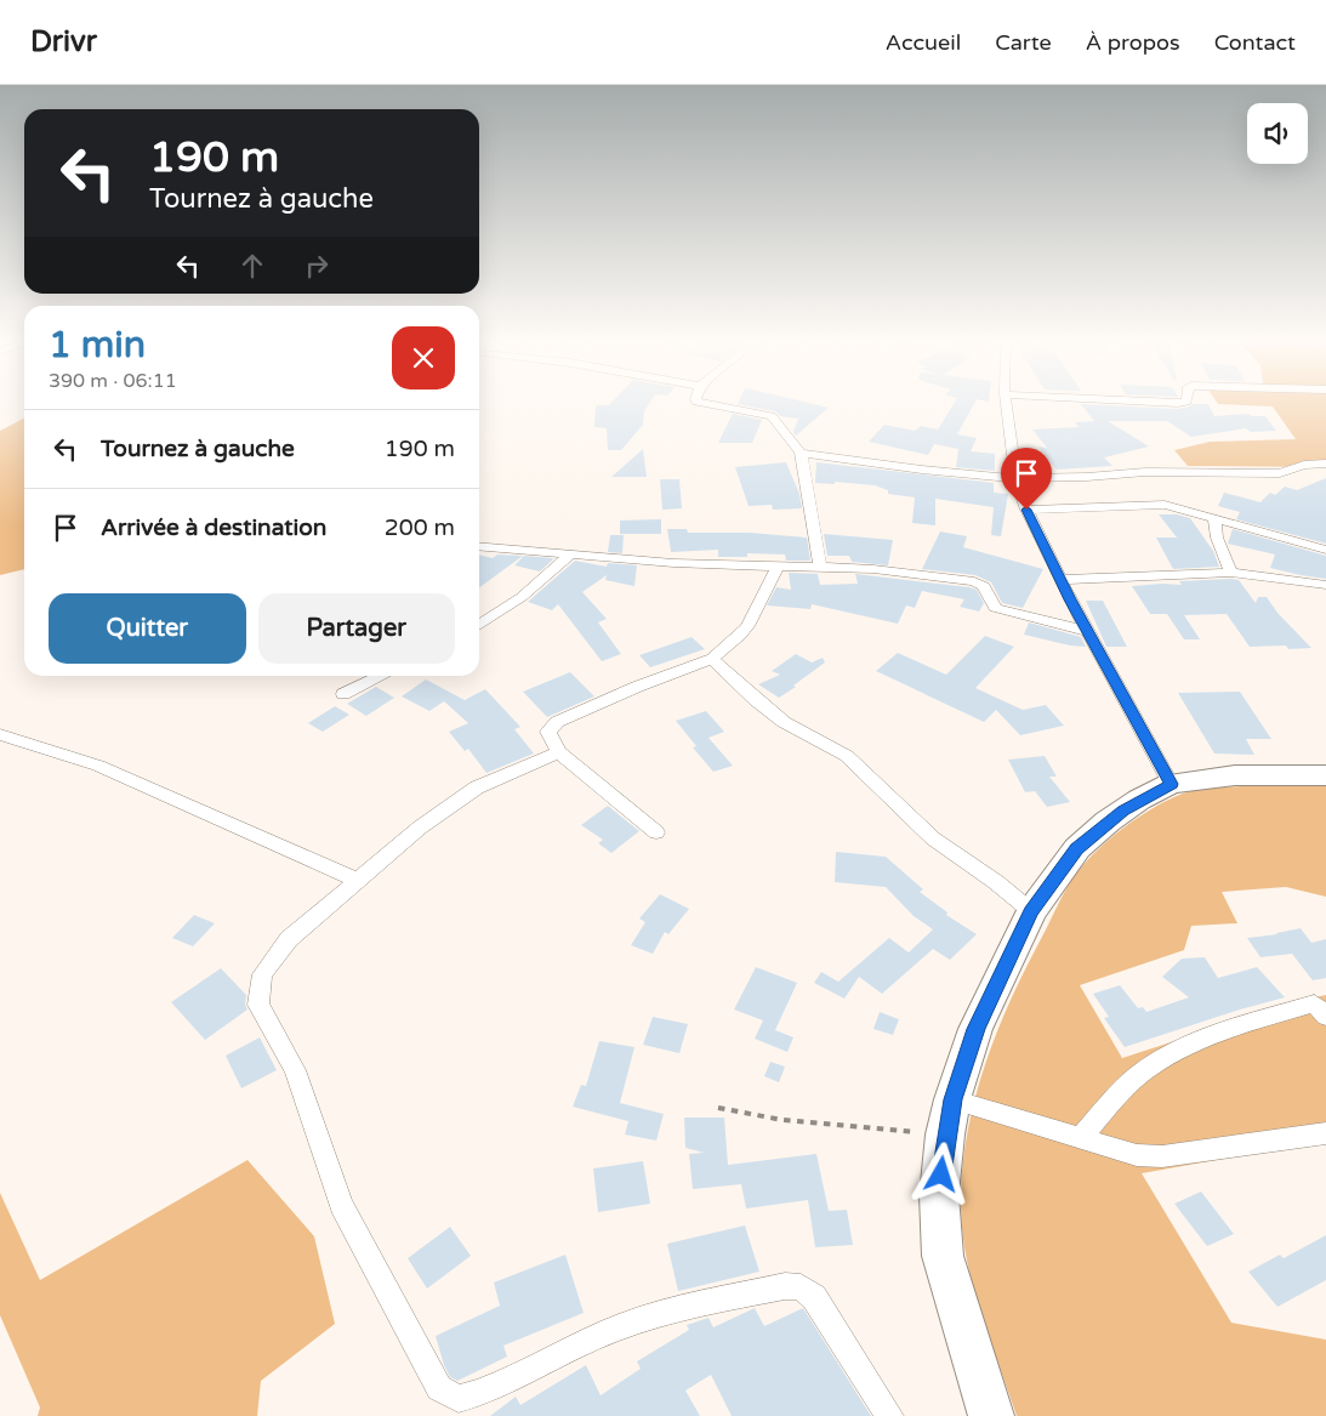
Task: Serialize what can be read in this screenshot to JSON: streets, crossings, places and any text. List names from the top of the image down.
{
  "page": {
    "header": "Drivr",
    "nav": [
      "Accueil",
      "Carte",
      "À propos",
      "Contact"
    ],
    "turn": ["190 m", "Tournez à gauche"],
    "heading": ["1 min", "390 m · 06:11"],
    "list": [
      {
        "name": "Tournez à gauche",
        "value": "190 m"
      },
      {
        "name": "Arrivée à destination",
        "value": "200 m"
      }
    ],
    "buttons": ["Quitter", "Partager"]
  }
}
